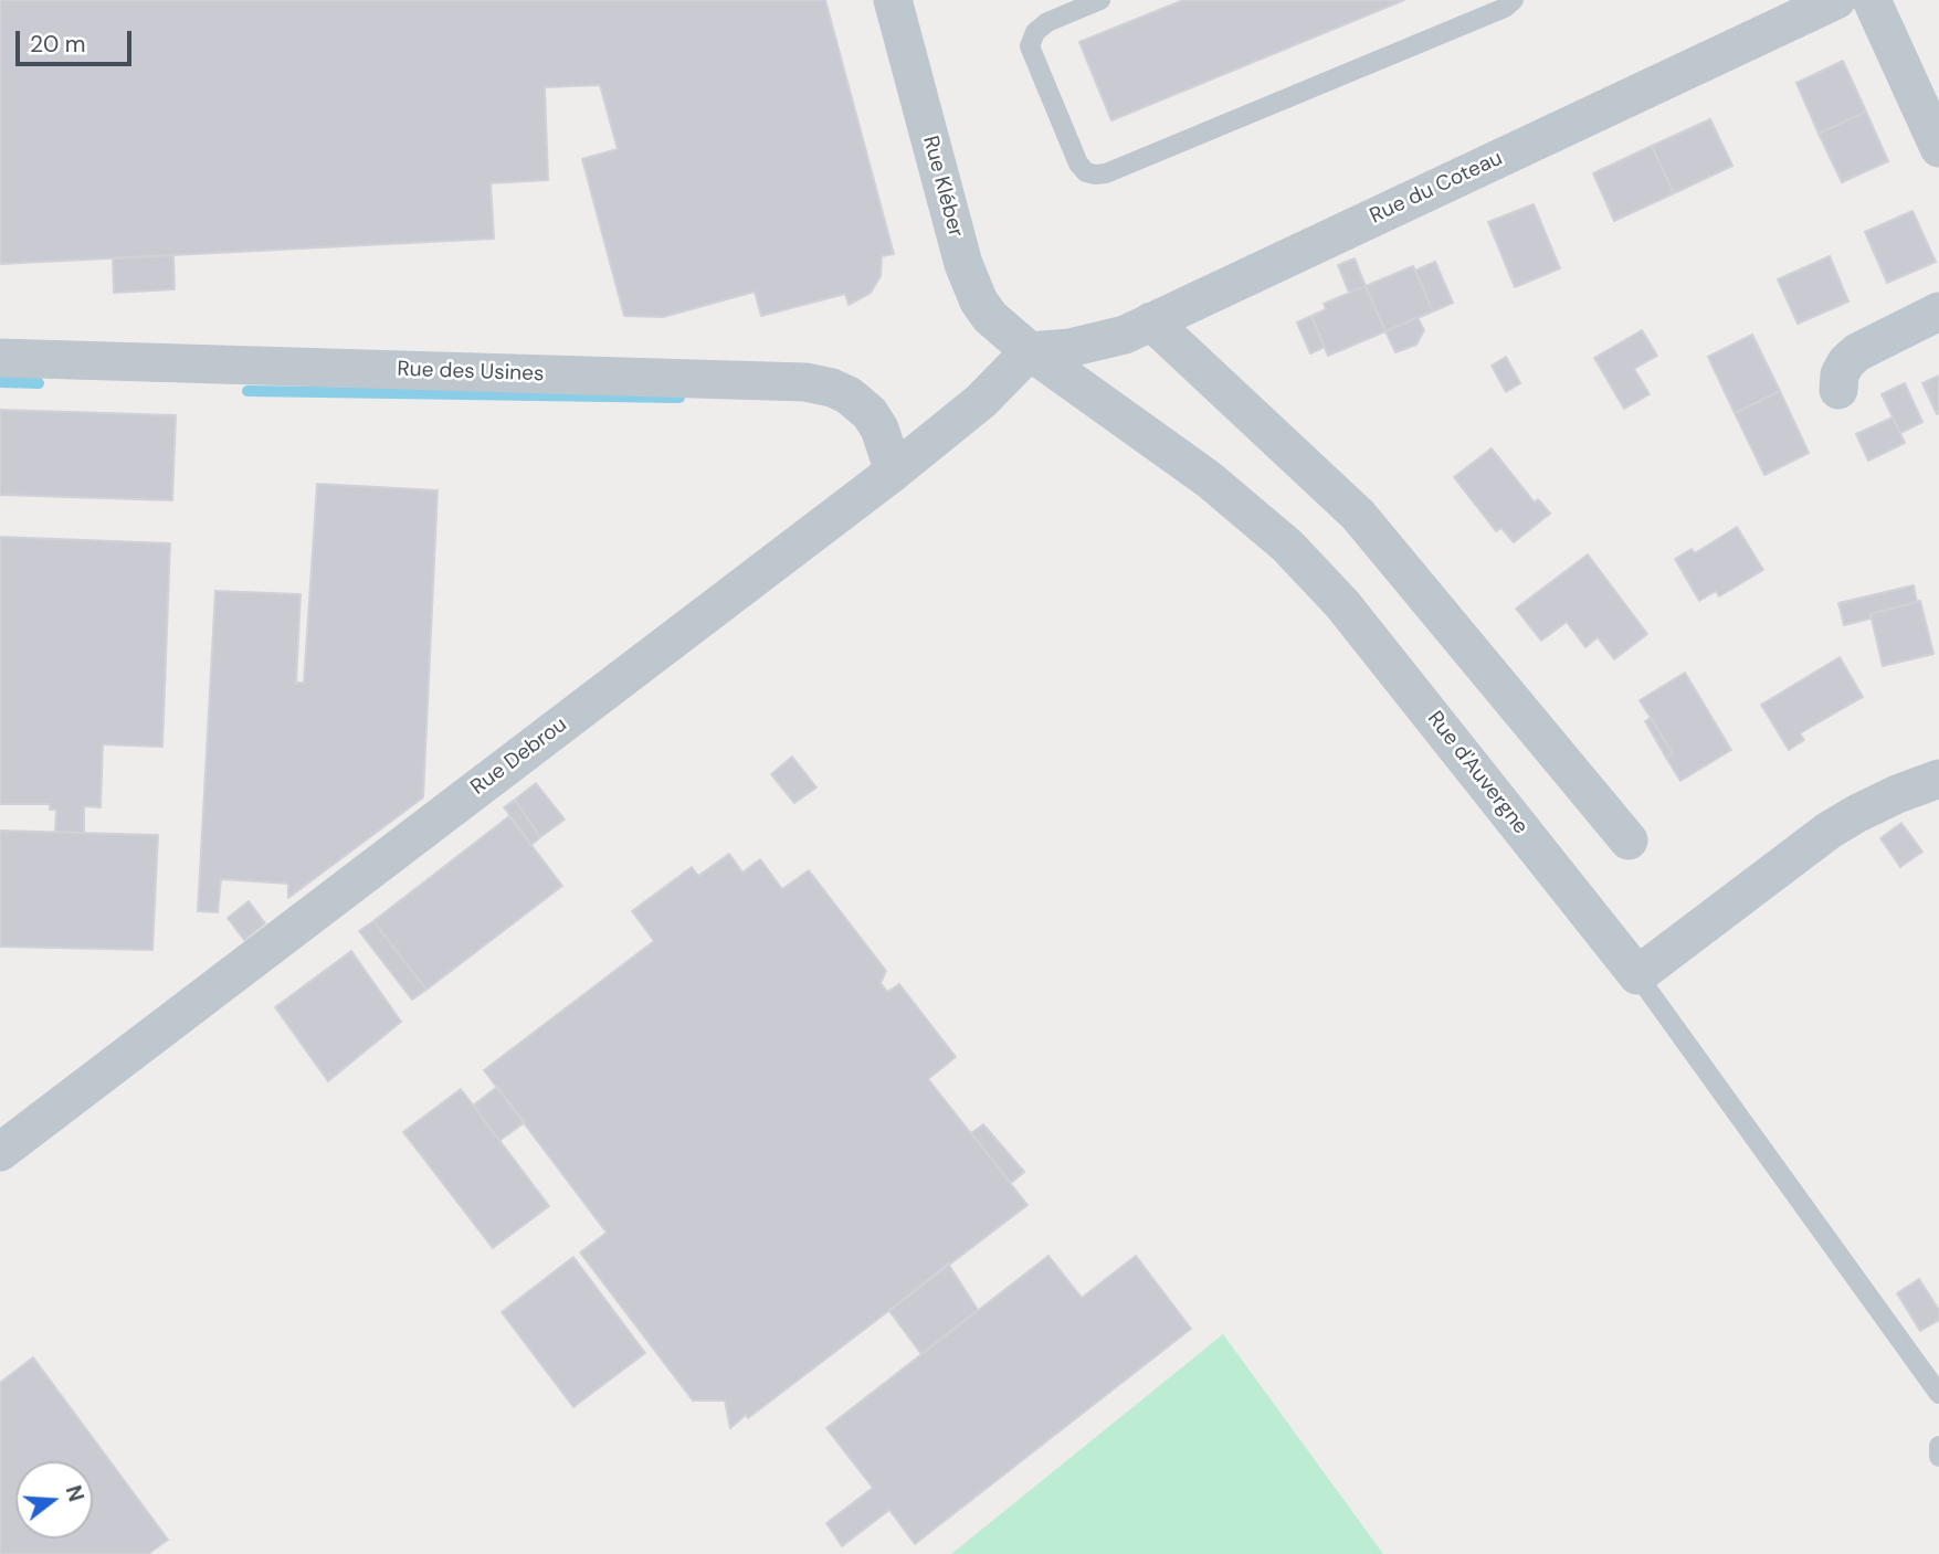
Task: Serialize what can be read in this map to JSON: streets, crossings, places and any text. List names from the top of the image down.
{
  "streets": {
    "street": [
      "Rue Kléber",
      "Rue du Coteau",
      "Rue des Usines",
      "Rue Debrou",
      "Rue d'Auvergne"
    ]
  },
  "crossings": [
    ["Rue Kléber", "Rue du Coteau"],
    ["Rue Kléber", "Rue Debrou"],
    ["Rue Kléber", "Rue d'Auvergne"],
    ["Rue du Coteau", "Rue Debrou"],
    ["Rue du Coteau", "Rue d'Auvergne"],
    ["Rue des Usines", "Rue Debrou"],
    ["Rue Debrou", "Rue d'Auvergne"]
  ],
  "scale_bar": "20 m",
  "north": "right"
}
